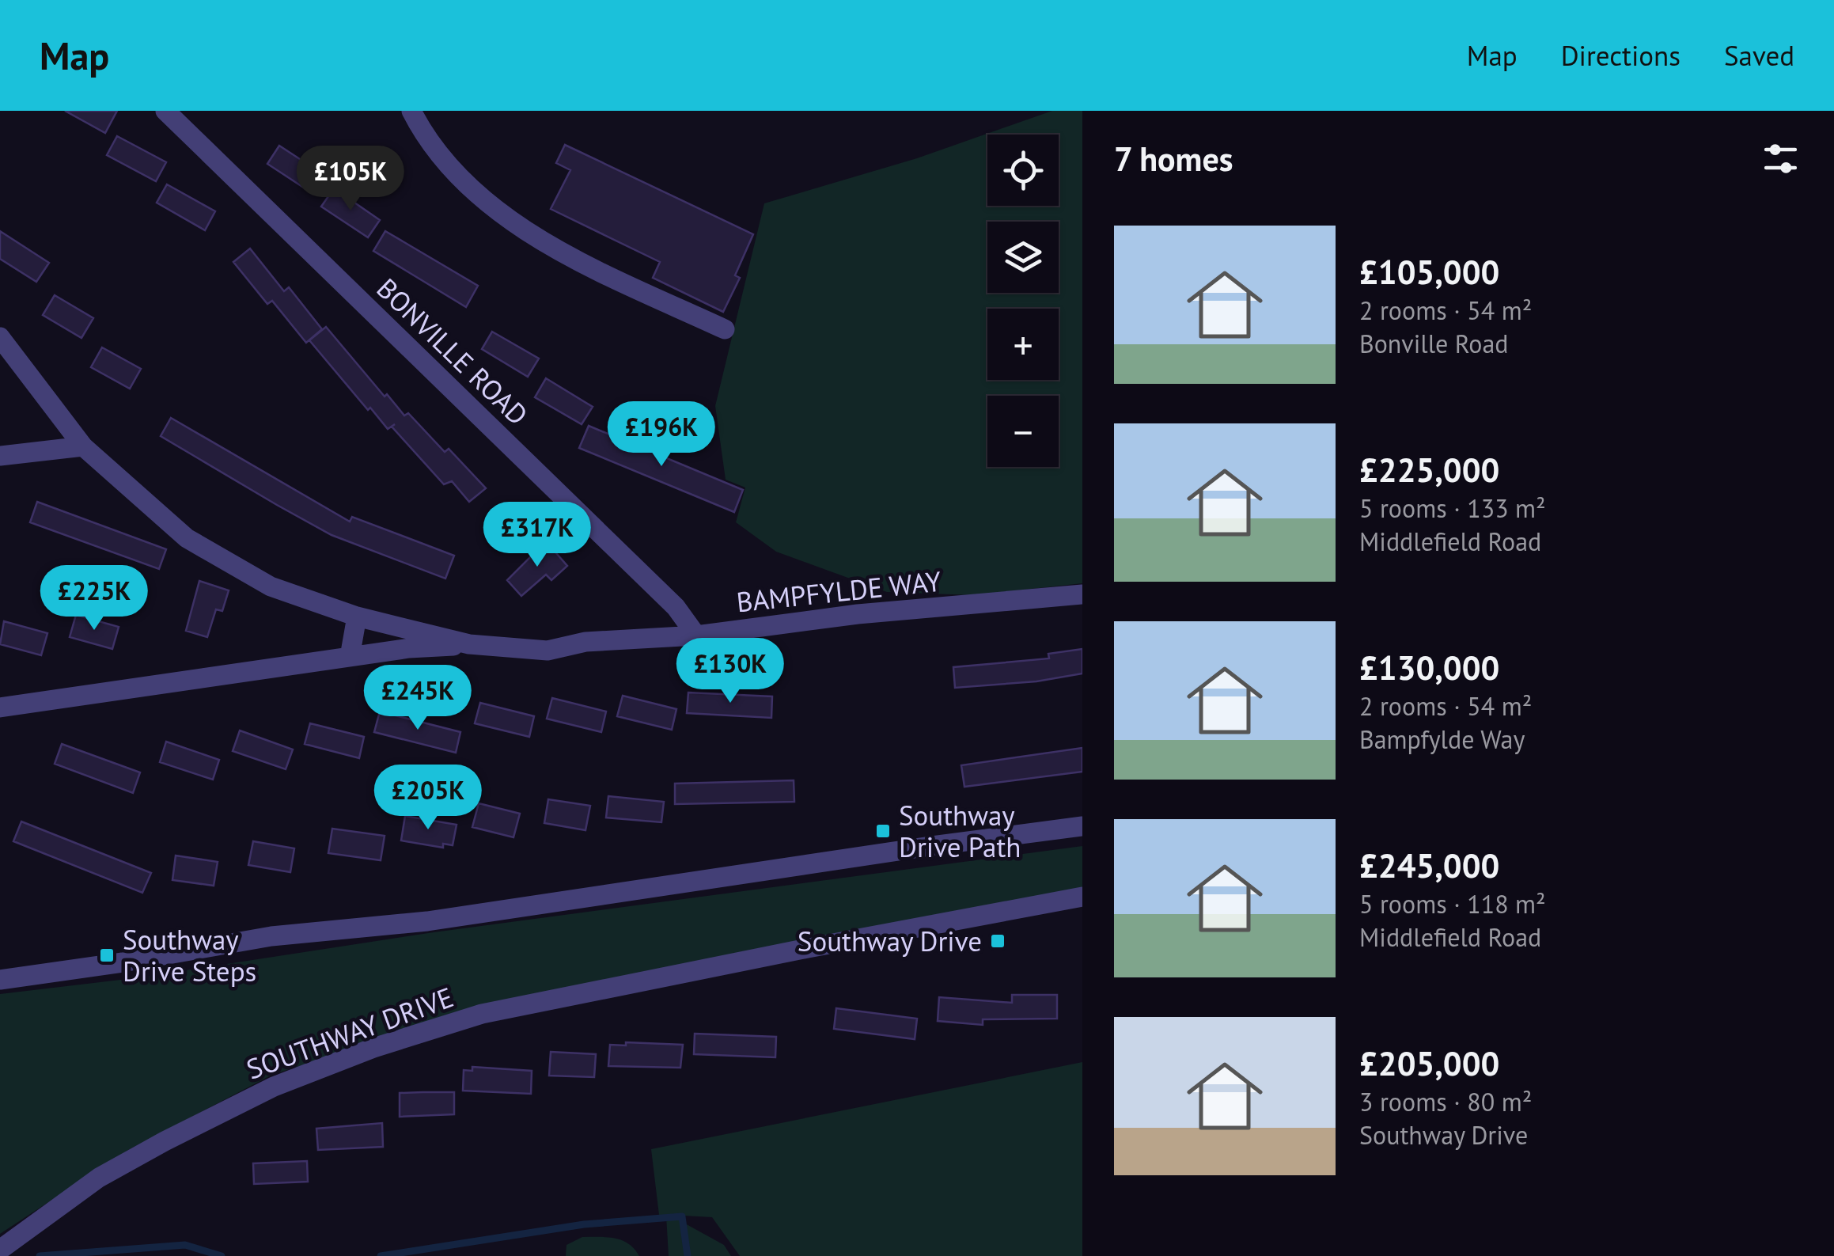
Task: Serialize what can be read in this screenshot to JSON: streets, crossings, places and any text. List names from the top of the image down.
{
  "streets": {
    "street": ["BONVILLE ROAD", "BAMPFYLDE WAY", "SOUTHWAY DRIVE"]
  },
  "crossings": [
    ["BONVILLE ROAD", "BAMPFYLDE WAY"]
  ],
  "places": {
    "transit": ["Southway Drive Path", "Southway Drive", "Southway Drive Steps"]
  },
  "page": {
    "header": "Map",
    "nav": ["Map", "Directions", "Saved"],
    "heading": "7 homes",
    "map_buttons": ["+", "−"],
    "price": [
      "£105K",
      "£196K",
      "£317K",
      "£225K",
      "£130K",
      "£245K",
      "£205K"
    ],
    "list": [
      {
        "name": "£105,000",
        "note": "2 rooms · 54 m² · Bonville Road"
      },
      {
        "name": "£225,000",
        "note": "5 rooms · 133 m² · Middlefield Road"
      },
      {
        "name": "£130,000",
        "note": "2 rooms · 54 m² · Bampfylde Way"
      },
      {
        "name": "£245,000",
        "note": "5 rooms · 118 m² · Middlefield Road"
      },
      {
        "name": "£205,000",
        "note": "3 rooms · 80 m² · Southway Drive"
      }
    ]
  }
}
